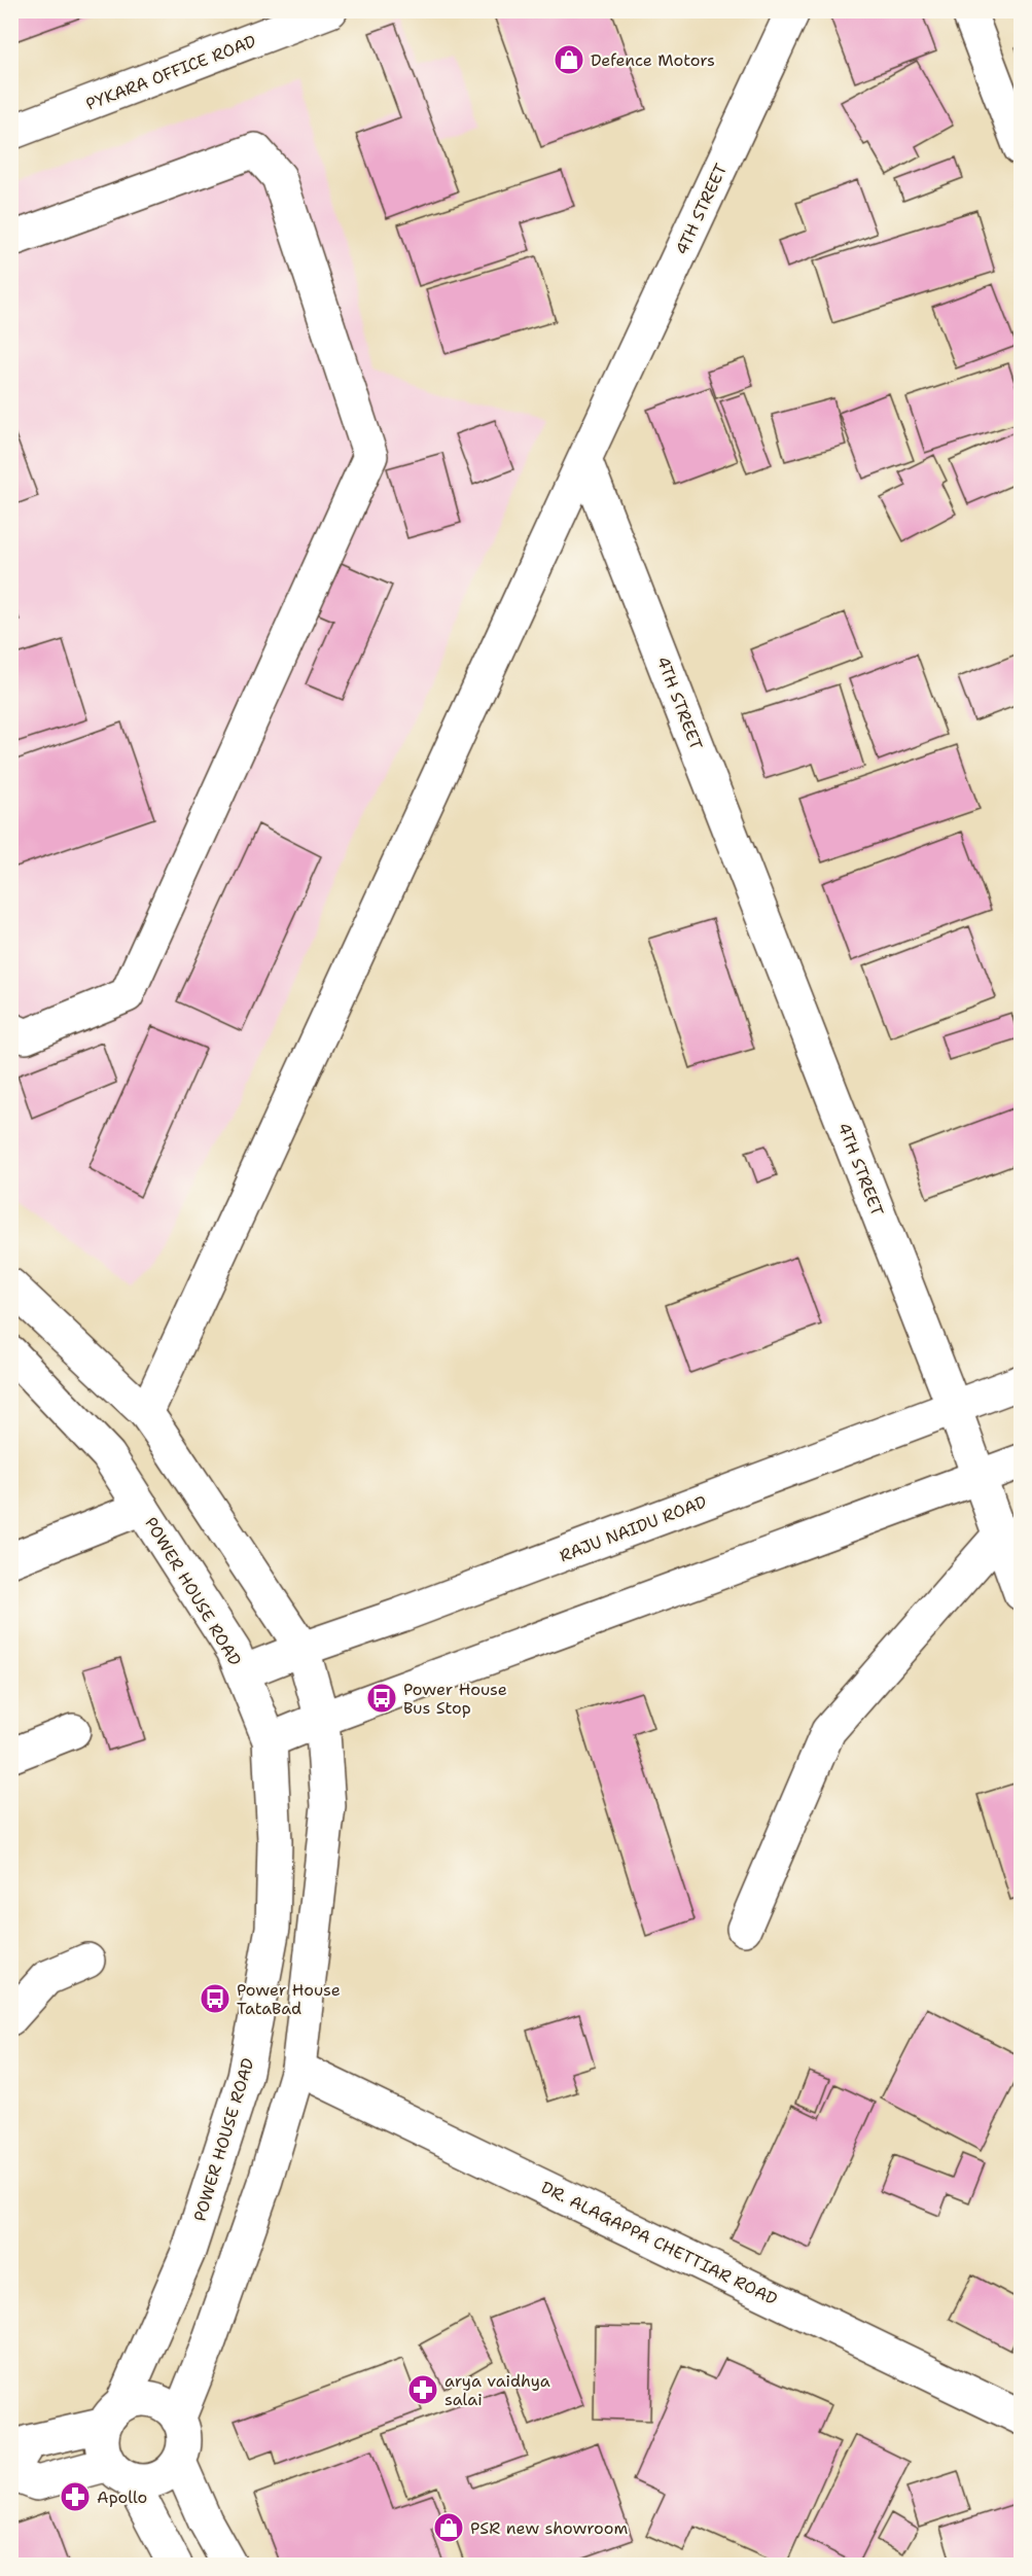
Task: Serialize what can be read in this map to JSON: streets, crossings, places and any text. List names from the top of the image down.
{
  "streets": {
    "street": [
      "PYKARA OFFICE ROAD",
      "4TH STREET",
      "RAJU NAIDU ROAD",
      "POWER HOUSE ROAD",
      "DR. ALAGAPPA CHETTIAR ROAD"
    ]
  },
  "crossings": [
    ["4TH STREET", "RAJU NAIDU ROAD"],
    ["RAJU NAIDU ROAD", "POWER HOUSE ROAD"]
  ],
  "places": {
    "shop": ["Defence Motors", "PSR new showroom"],
    "bus stop": ["Power House Bus Stop", "Power House TataBad"],
    "pharmacy": ["arya vaidhya salai", "Apollo"]
  }
}
